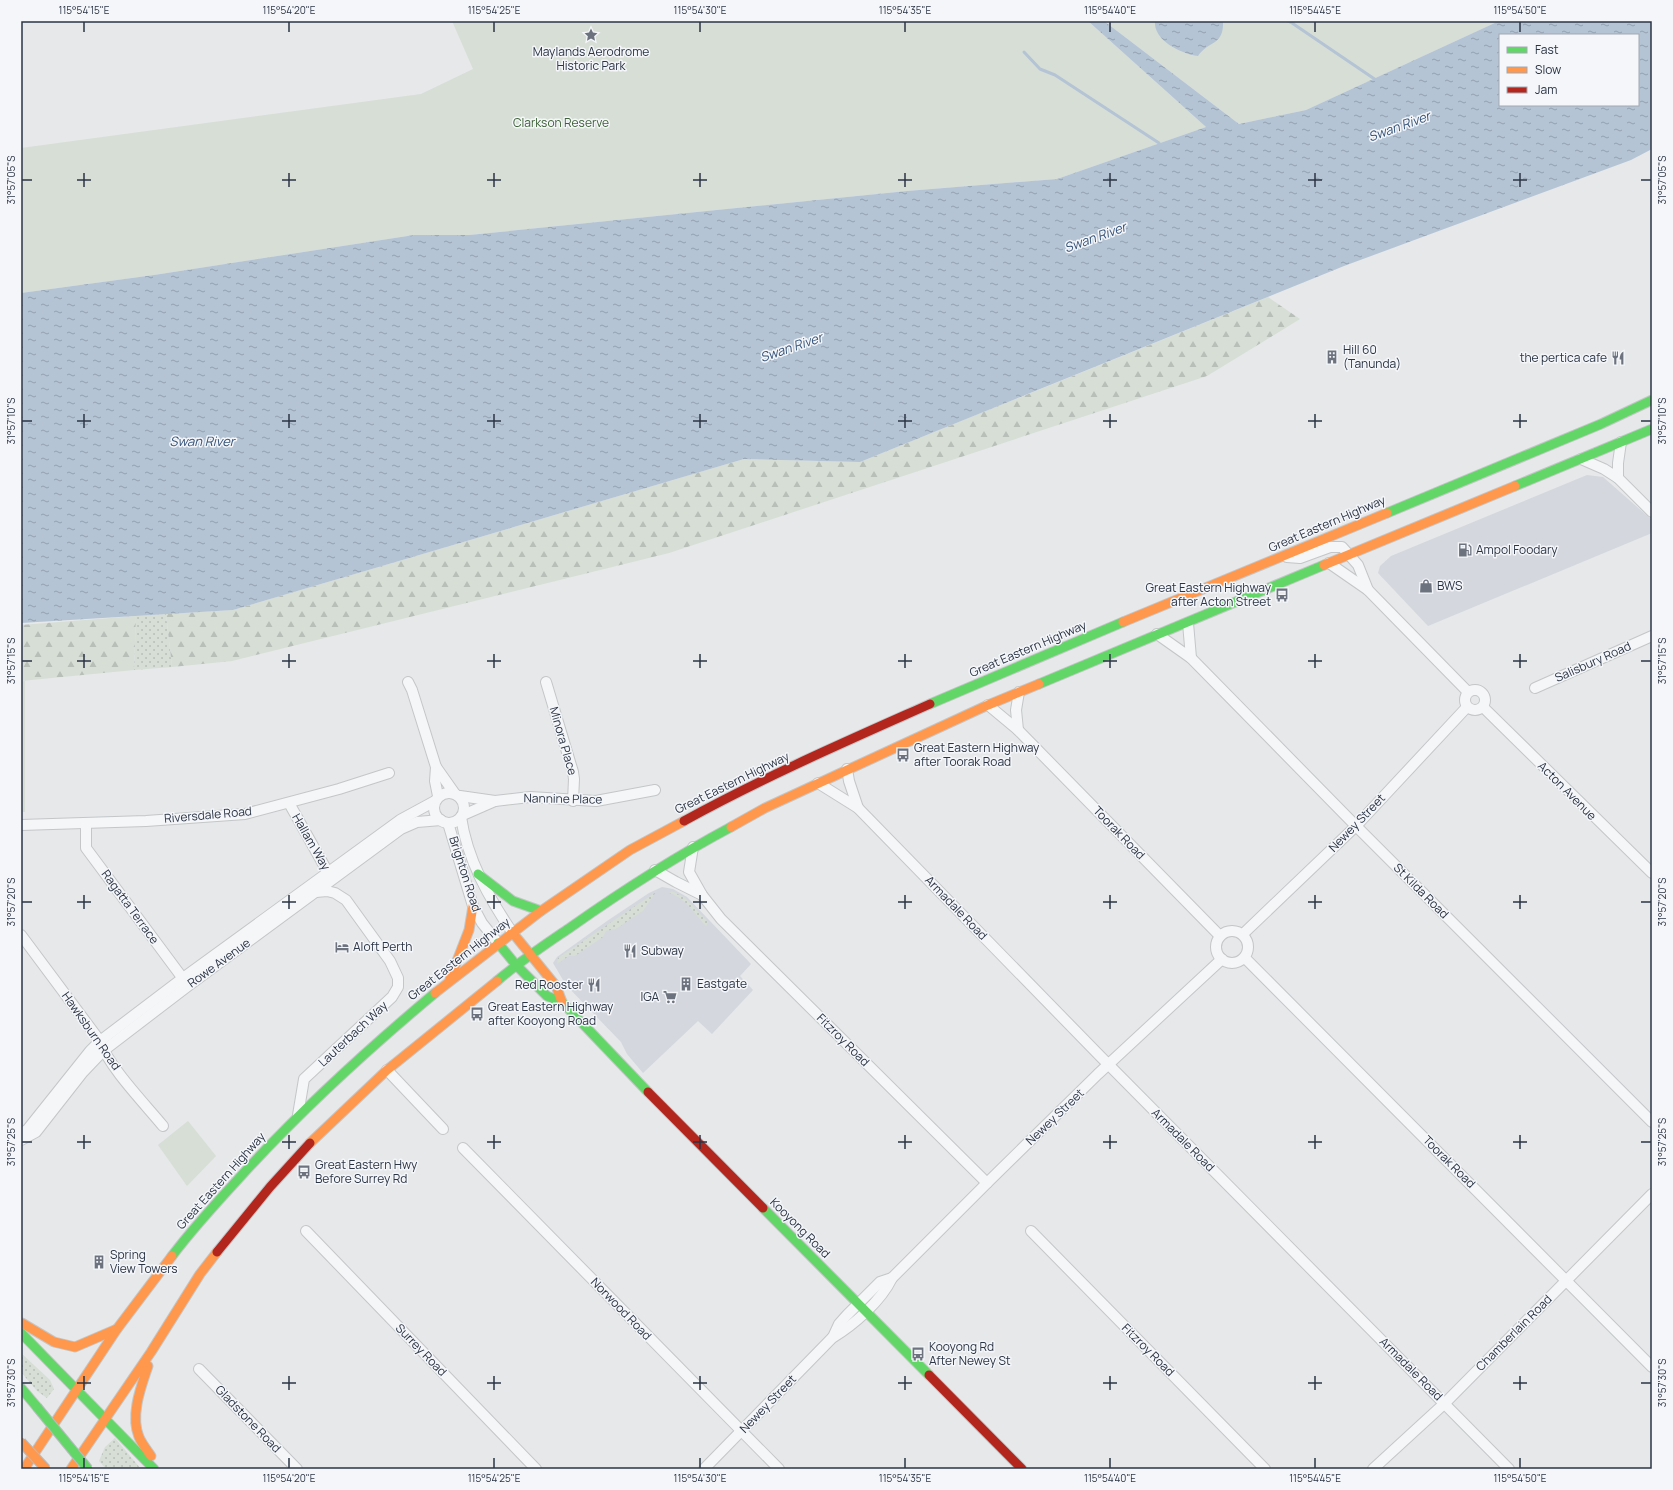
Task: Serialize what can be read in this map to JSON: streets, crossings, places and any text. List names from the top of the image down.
{
  "streets": {
    "main road": ["Great Eastern Highway", "Kooyong Road"],
    "street": [
      "Salisbury Road",
      "Minora Place",
      "Acton Avenue",
      "Nannine Place",
      "Riversdale Road",
      "Newey Street",
      "Toorak Road",
      "Hallam Way",
      "Brighton Road",
      "St Kilda Road",
      "Ragatta Terrace",
      "Armadale Road",
      "Rowe Avenue",
      "Hawksburn Road",
      "Lauterbach Way",
      "Fitzroy Road",
      "Norwood Road",
      "Chamberlain Road",
      "Surrey Road",
      "Gladstone Road"
    ]
  },
  "crossings": [
    ["Great Eastern Highway", "Brighton Road"],
    ["Great Eastern Highway", "Lauterbach Way"],
    ["Great Eastern Highway", "Kooyong Road"],
    ["Minora Place", "Nannine Place"],
    ["Acton Avenue", "Newey Street"],
    ["Nannine Place", "Brighton Road"],
    ["Nannine Place", "Rowe Avenue"],
    ["Riversdale Road", "Hallam Way"],
    ["Riversdale Road", "Ragatta Terrace"],
    ["Newey Street", "Toorak Road"],
    ["Newey Street", "St Kilda Road"],
    ["Newey Street", "Armadale Road"],
    ["Newey Street", "Fitzroy Road"],
    ["Newey Street", "Kooyong Road"],
    ["Newey Street", "Norwood Road"],
    ["Toorak Road", "Chamberlain Road"],
    ["Hallam Way", "Rowe Avenue"],
    ["Brighton Road", "Rowe Avenue"],
    ["Brighton Road", "Kooyong Road"],
    ["Ragatta Terrace", "Rowe Avenue"],
    ["Armadale Road", "Chamberlain Road"],
    ["Rowe Avenue", "Hawksburn Road"],
    ["Rowe Avenue", "Lauterbach Way"]
  ],
  "water": ["Swan River"],
  "parks": ["Clarkson Reserve"],
  "places": {
    "place": ["Maylands Aerodrome Historic Park"],
    "building": ["Hill 60 (Tanunda)", "Eastgate", "Spring View Towers"],
    "restaurant": ["the pertica cafe", "Subway", "Red Rooster"],
    "fuel station": ["Ampol Foodary"],
    "shop": ["BWS"],
    "bus stop": [
      "Great Eastern Highway after Acton Street",
      "Great Eastern Highway after Toorak Road",
      "Great Eastern Highway after Kooyong Road",
      "Great Eastern Hwy Before Surrey Rd",
      "Kooyong Rd After Newey St"
    ],
    "hotel": ["Aloft Perth"],
    "supermarket": ["IGA"]
  },
  "legend": ["Fast", "Slow", "Jam"],
  "coordinates": [
    "115°54'15\"E",
    "115°54'20\"E",
    "115°54'25\"E",
    "115°54'30\"E",
    "115°54'35\"E",
    "115°54'40\"E",
    "115°54'45\"E",
    "115°54'50\"E",
    "31°57'05\"S",
    "31°57'10\"S",
    "31°57'15\"S",
    "31°57'20\"S",
    "31°57'25\"S",
    "31°57'30\"S"
  ]
}
